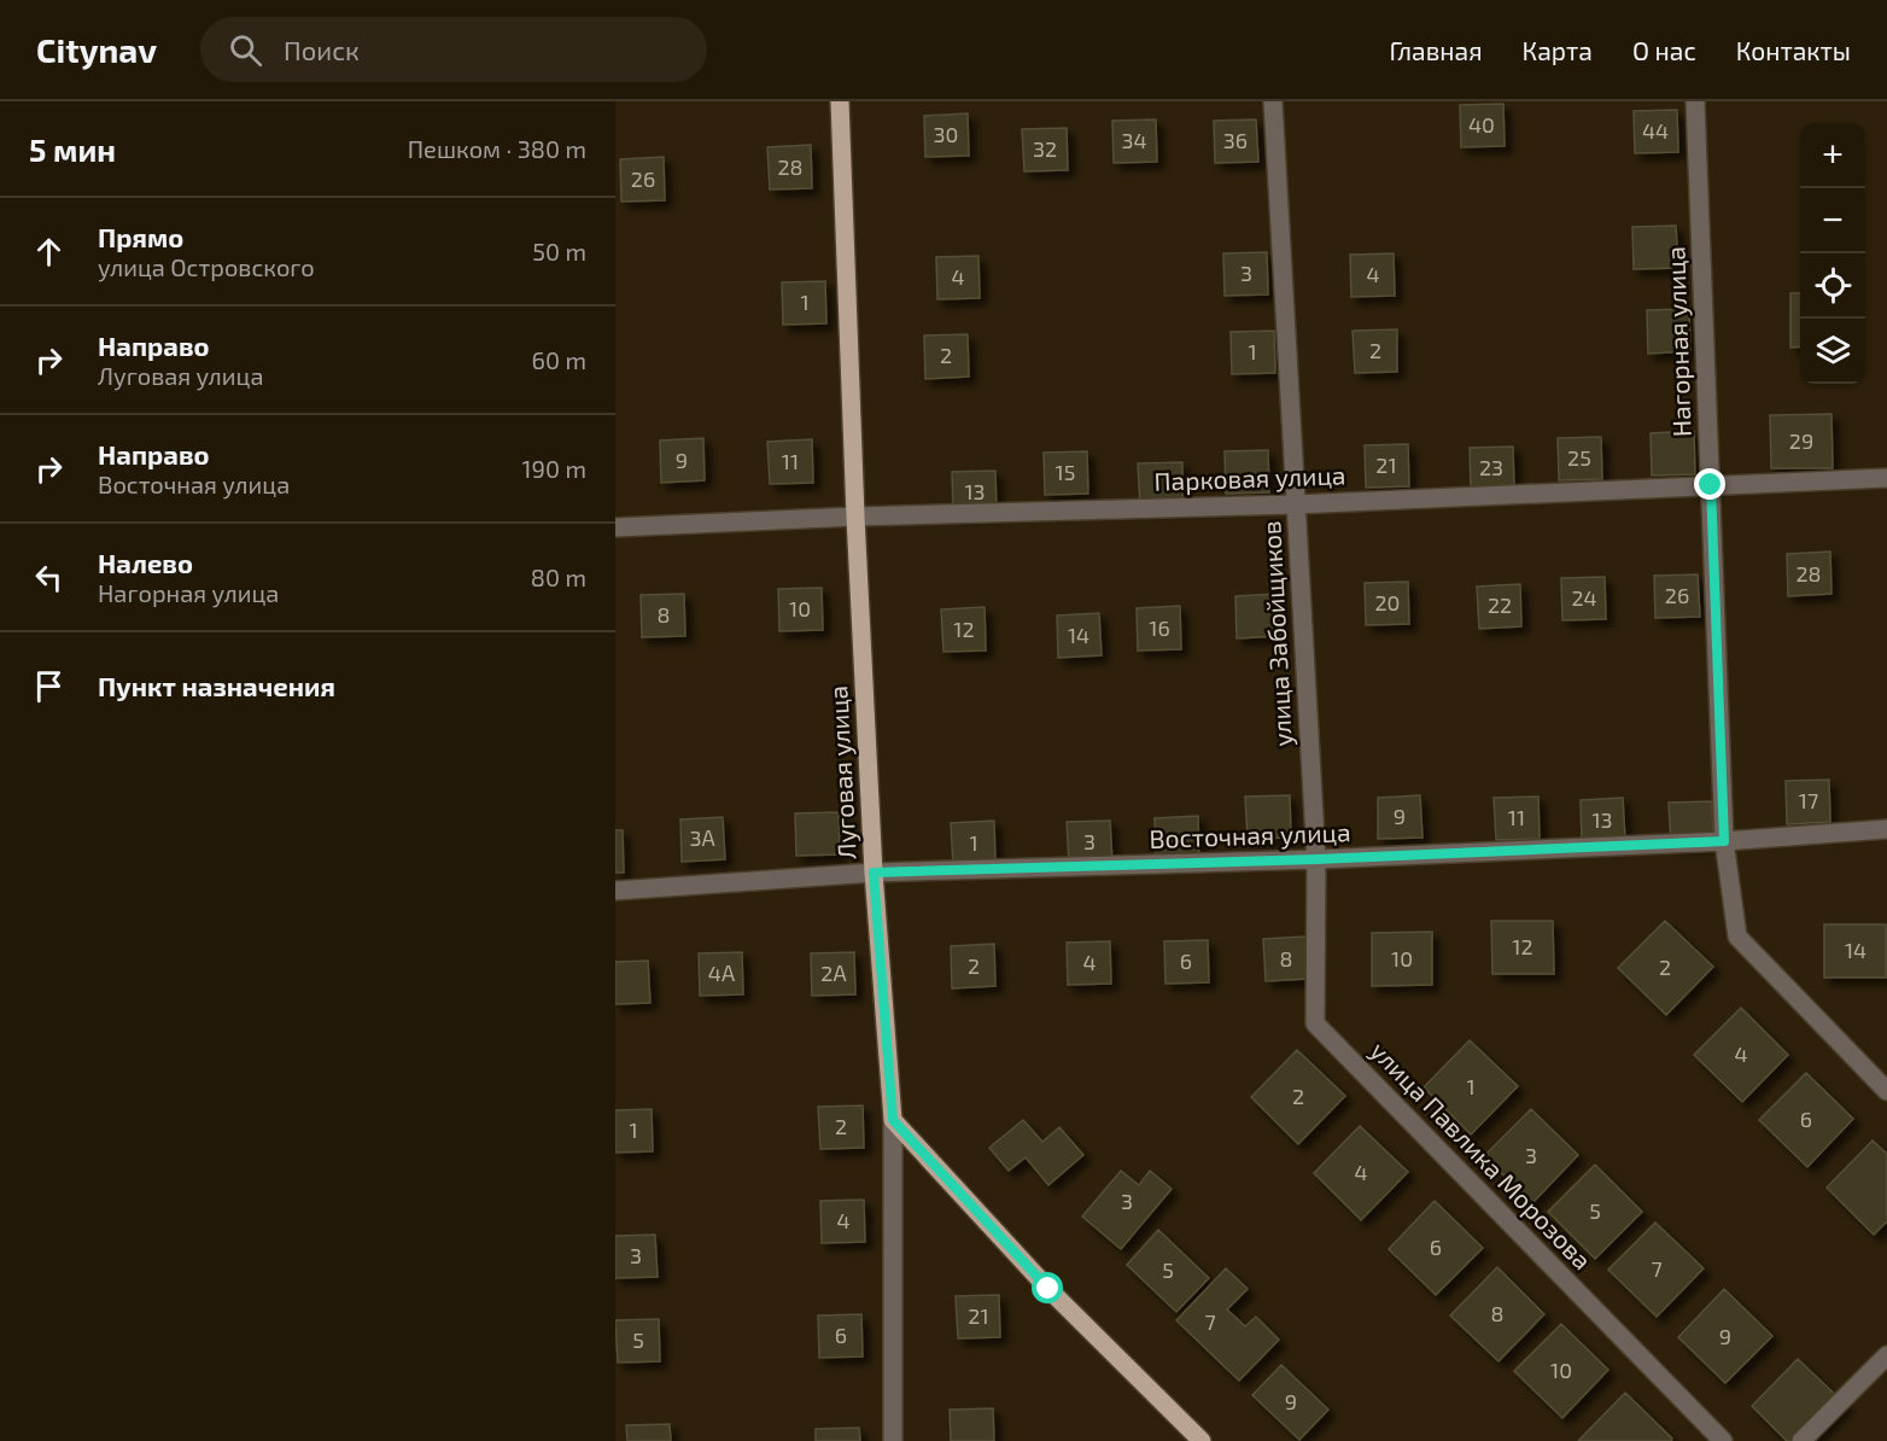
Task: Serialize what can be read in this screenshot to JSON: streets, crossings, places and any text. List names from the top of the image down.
{
  "streets": {
    "main road": ["Луговая улица"],
    "street": [
      "Нагорная улица",
      "Парковая улица",
      "улица Забойщиков",
      "Восточная улица",
      "улица Павлика Морозова"
    ]
  },
  "crossings": [
    ["Нагорная улица", "Парковая улица"],
    ["Нагорная улица", "Восточная улица"],
    ["Парковая улица", "улица Забойщиков"],
    ["Парковая улица", "Луговая улица"],
    ["улица Забойщиков", "Восточная улица"],
    ["улица Забойщиков", "улица Павлика Морозова"],
    ["Луговая улица", "Восточная улица"],
    ["Восточная улица", "улица Павлика Морозова"]
  ],
  "house_numbers": [
    "40",
    "44",
    "30",
    "34",
    "36",
    "32",
    "28",
    "26",
    "3",
    "4",
    "4",
    "1",
    "2",
    "1",
    "2",
    "29",
    "25",
    "9",
    "11",
    "21",
    "23",
    "15",
    "13",
    "28",
    "26",
    "24",
    "20",
    "22",
    "10",
    "8",
    "16",
    "12",
    "14",
    "17",
    "9",
    "11",
    "13",
    "3А",
    "3",
    "1",
    "12",
    "14",
    "8",
    "10",
    "6",
    "4",
    "2",
    "2",
    "4А",
    "2А",
    "4",
    "1",
    "2",
    "6",
    "2",
    "1",
    "3",
    "4",
    "3",
    "5",
    "4",
    "6",
    "3",
    "7",
    "5",
    "8",
    "21",
    "7",
    "6",
    "9",
    "5",
    "10",
    "9"
  ],
  "page": {
    "header": "Citynav",
    "search": "Поиск",
    "nav": [
      "Главная",
      "Карта",
      "О нас",
      "Контакты"
    ],
    "heading": ["5 мин", "Пешком · 380 m"],
    "map_buttons": ["+", "−"],
    "list": [
      ["Прямо", "улица Островского", "50 m"],
      ["Направо", "Луговая улица", "60 m"],
      ["Направо", "Восточная улица", "190 m"],
      ["Налево", "Нагорная улица", "80 m"],
      "Пункт назначения"
    ]
  }
}
